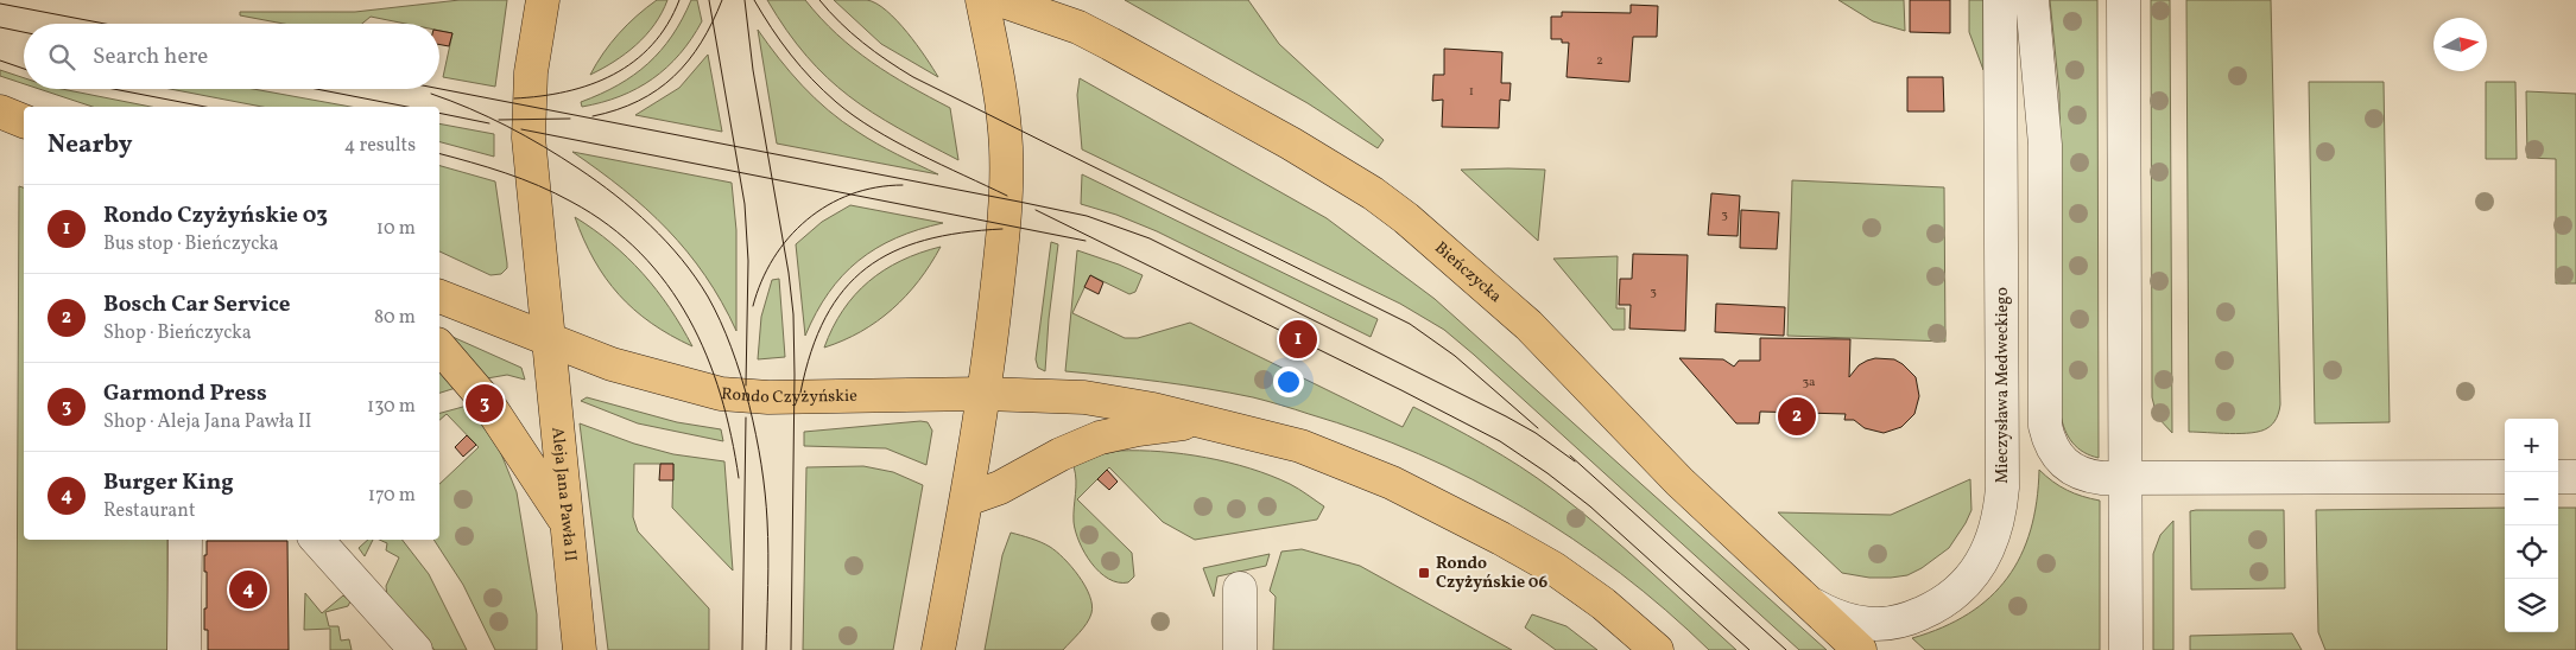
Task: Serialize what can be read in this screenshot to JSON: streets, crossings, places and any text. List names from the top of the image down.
{
  "streets": {
    "main road": ["Bieńczycka", "Rondo Czyżyńskie", "Aleja Jana Pawła II"],
    "street": ["Mieczysława Medweckiego"]
  },
  "crossings": [
    ["Bieńczycka", "Mieczysława Medweckiego"],
    ["Rondo Czyżyńskie", "Aleja Jana Pawła II"]
  ],
  "places": {
    "transit": ["Rondo Czyżyńskie 06"]
  },
  "house_numbers": [
    "2",
    "1",
    "3",
    "3",
    "3a"
  ],
  "north": "right",
  "page": {
    "search": "Search here",
    "heading": ["Nearby", "4 results"],
    "list": [
      {
        "mark": "1",
        "name": "Rondo Czyżyńskie 03",
        "note": "Bus stop · Bieńczycka",
        "value": "10 m"
      },
      {
        "mark": "2",
        "name": "Bosch Car Service",
        "note": "Shop · Bieńczycka",
        "value": "80 m"
      },
      {
        "mark": "3",
        "name": "Garmond Press",
        "note": "Shop · Aleja Jana Pawła II",
        "value": "130 m"
      },
      {
        "mark": "4",
        "name": "Burger King",
        "note": "Restaurant",
        "value": "170 m"
      }
    ],
    "pins": [
      "1",
      "3",
      "2",
      "4"
    ],
    "map_buttons": ["+", "−"]
  }
}
